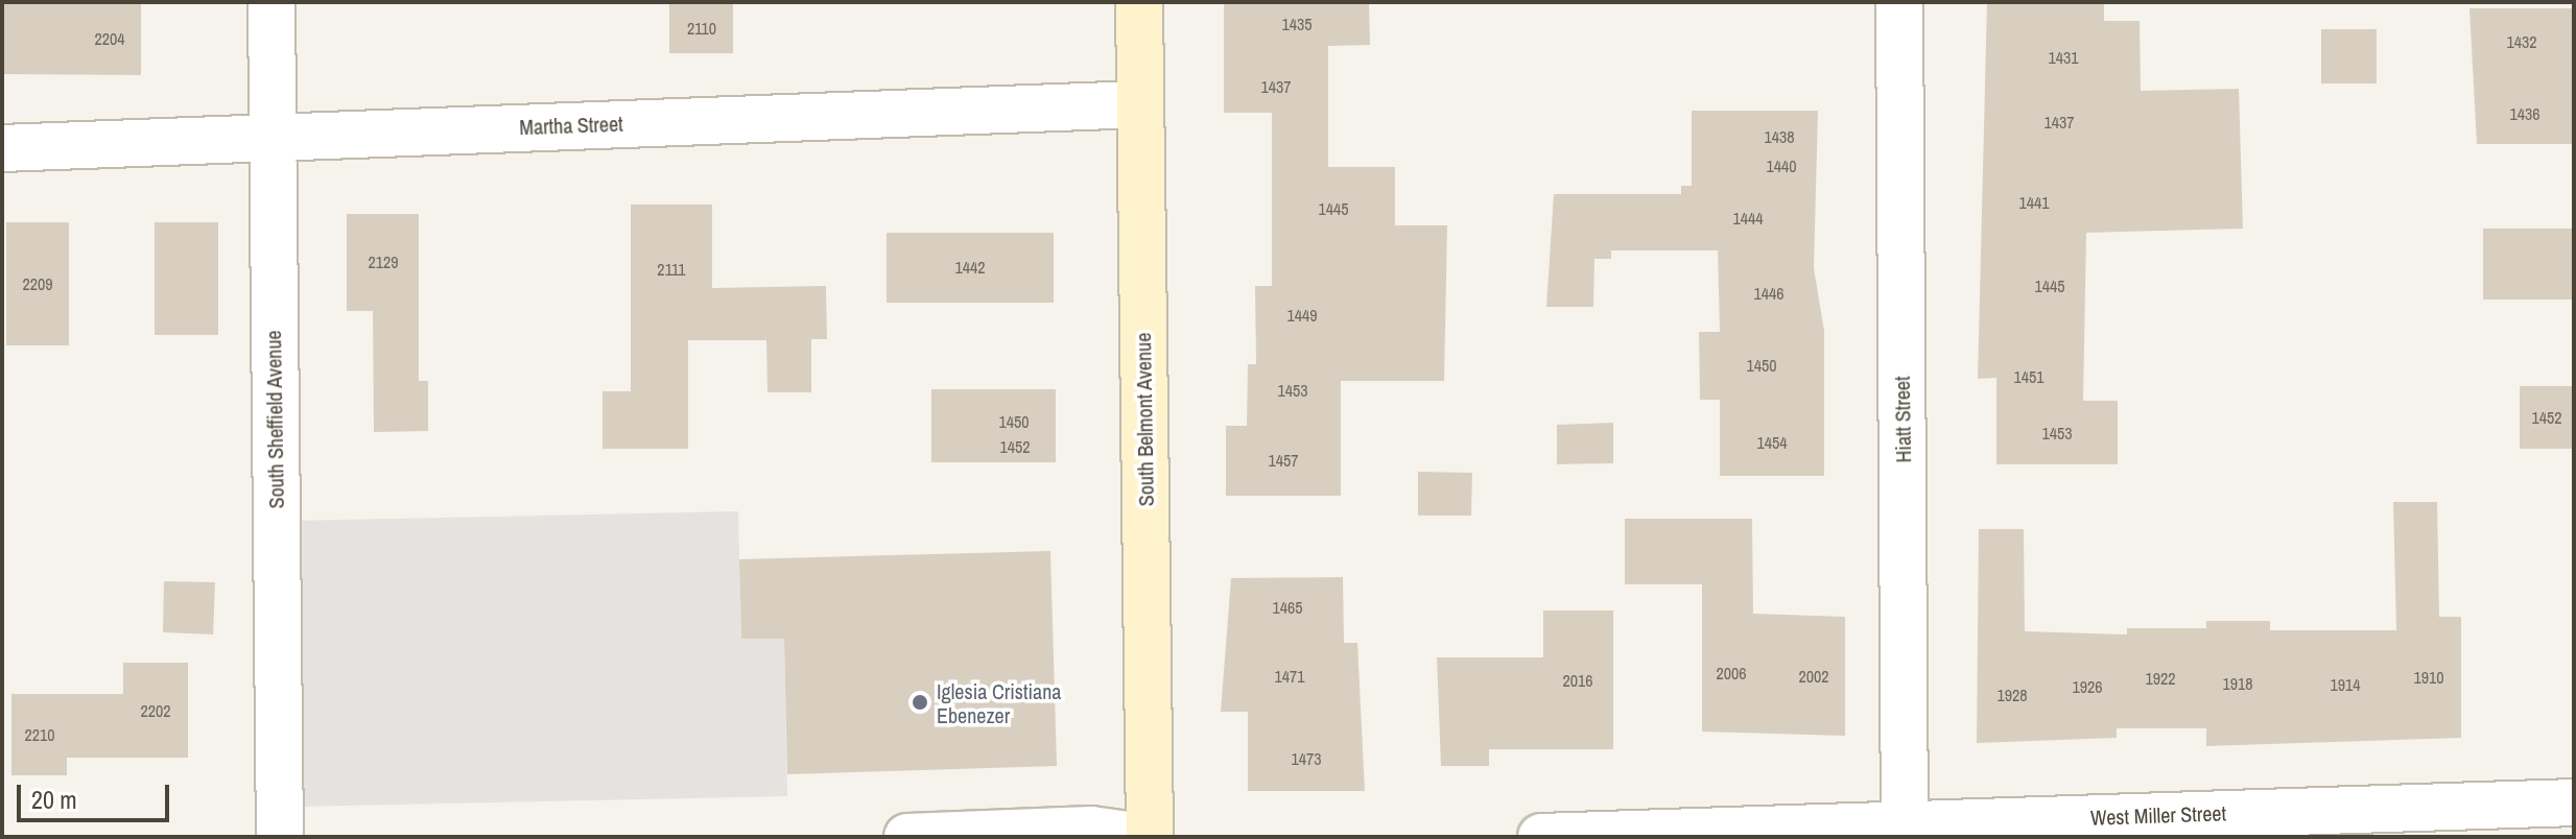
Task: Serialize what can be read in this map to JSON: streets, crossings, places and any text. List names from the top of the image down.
{
  "streets": {
    "main road": ["South Belmont Avenue"],
    "street": [
      "Martha Street",
      "South Sheffield Avenue",
      "Hiatt Street",
      "West Miller Street"
    ]
  },
  "crossings": [
    ["Martha Street", "South Sheffield Avenue"],
    ["Martha Street", "South Belmont Avenue"],
    ["Hiatt Street", "West Miller Street"]
  ],
  "places": ["Iglesia Cristiana Ebenezer"],
  "house_numbers": [
    "1435",
    "2110",
    "2204",
    "1432",
    "1431",
    "1437",
    "1436",
    "1437",
    "1438",
    "1440",
    "1441",
    "1445",
    "1444",
    "2129",
    "1442",
    "2111",
    "2209",
    "1445",
    "1446",
    "1449",
    "1450",
    "1451",
    "1453",
    "1452",
    "1450",
    "1453",
    "1454",
    "1452",
    "1457",
    "1465",
    "2006",
    "1471",
    "2002",
    "1910",
    "1922",
    "2016",
    "1918",
    "1914",
    "1926",
    "1928",
    "2202",
    "2210",
    "1473"
  ],
  "scale_bar": "20 m"
}
